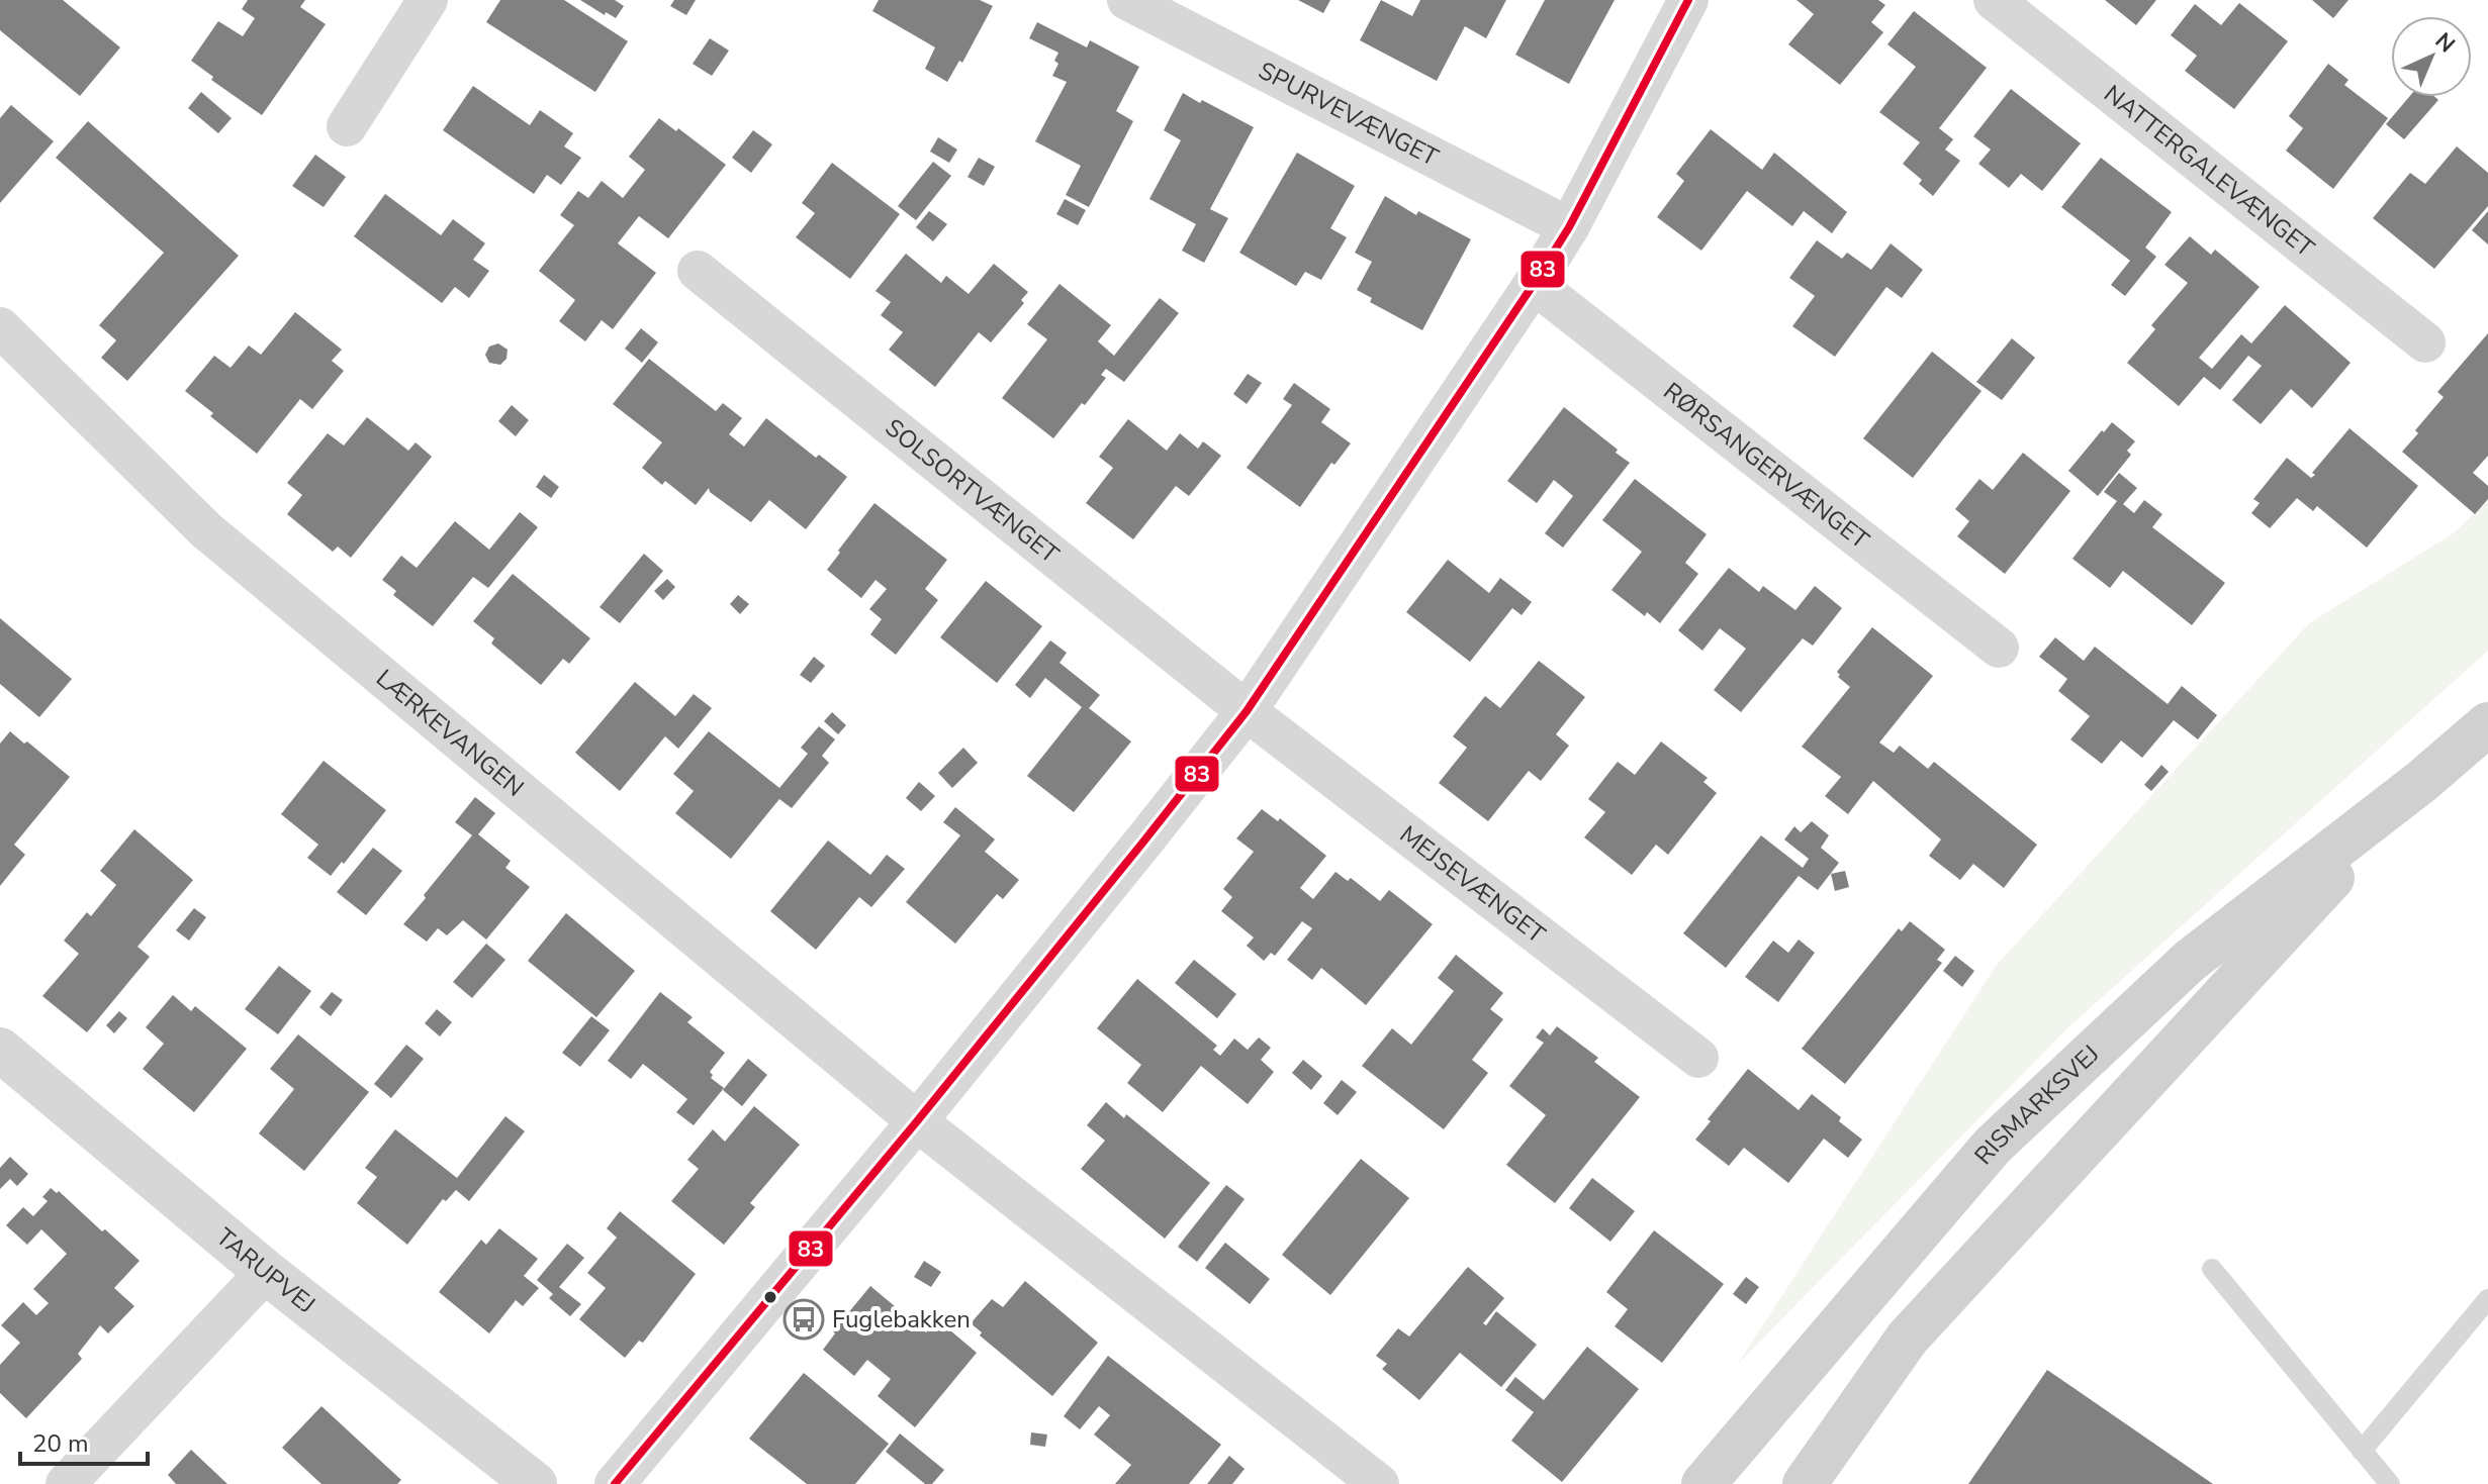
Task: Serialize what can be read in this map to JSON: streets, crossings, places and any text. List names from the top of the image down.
{
  "streets": {
    "main road": ["RISMARKSVEJ"],
    "street": [
      "SPURVEVÆNGET",
      "NATTERGALEVÆNGET",
      "RØRSANGERVÆNGET",
      "SOLSORTVÆNGET",
      "LÆRKEVANGEN",
      "MEJSEVÆNGET",
      "TARUPVEJ"
    ]
  },
  "crossings": [
    ["SOLSORTVÆNGET", "MEJSEVÆNGET"]
  ],
  "places": {
    "bus stop": ["Fuglebakken"]
  },
  "lines": ["transit line 83"],
  "scale_bar": "20 m",
  "north": "top right"
}
